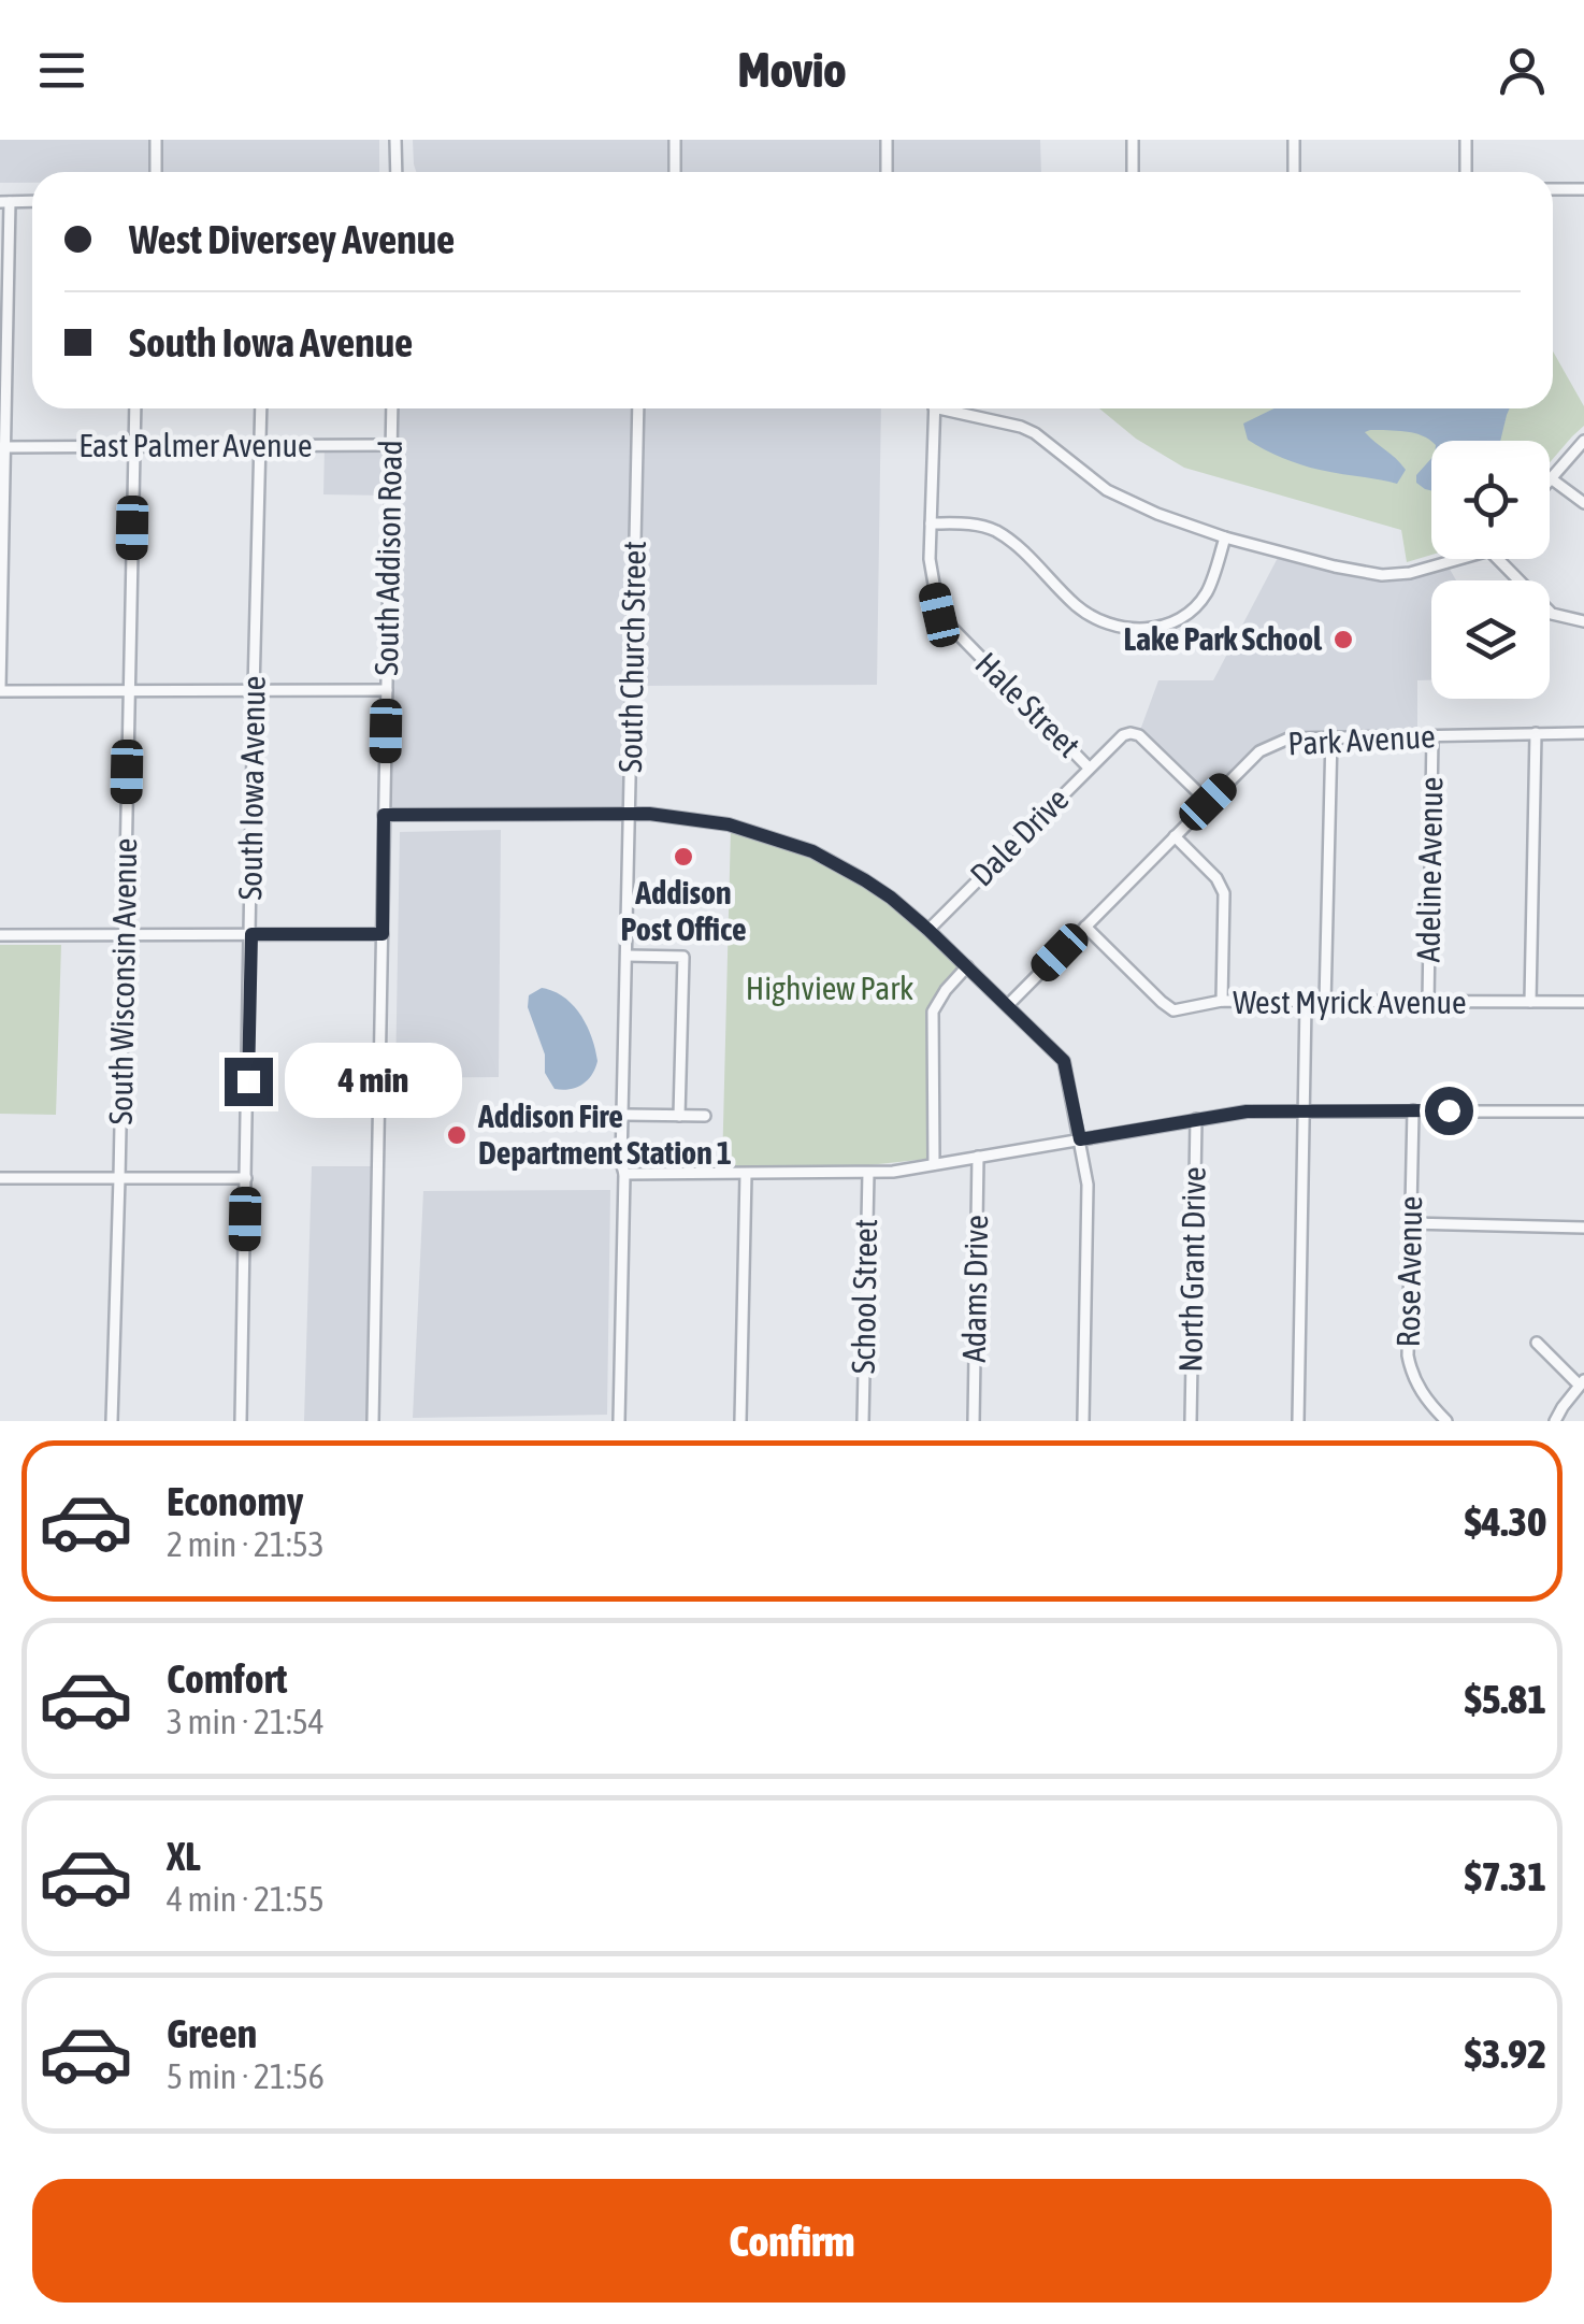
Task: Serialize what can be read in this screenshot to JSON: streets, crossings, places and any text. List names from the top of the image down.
{
  "streets": {
    "street": [
      "East Palmer Avenue",
      "South Addison Road",
      "South Church Street",
      "Hale Street",
      "Park Avenue",
      "South Iowa Avenue",
      "Dale Drive",
      "Adeline Avenue",
      "South Wisconsin Avenue",
      "West Myrick Avenue",
      "North Grant Drive",
      "Rose Avenue",
      "Adams Drive",
      "School Street"
    ]
  },
  "crossings": [
    ["East Palmer Avenue", "South Addison Road"],
    ["East Palmer Avenue", "South Iowa Avenue"],
    ["East Palmer Avenue", "South Wisconsin Avenue"],
    ["Hale Street", "Dale Drive"],
    ["Park Avenue", "Dale Drive"],
    ["Park Avenue", "Adeline Avenue"],
    ["Park Avenue", "West Myrick Avenue"],
    ["Adeline Avenue", "West Myrick Avenue"]
  ],
  "parks": ["Highview Park"],
  "places": ["Lake Park School", "Addison Post Office", "Addison Fire Department Station 1"],
  "page": {
    "header": "Movio",
    "banner": ["West Diversey Avenue", "South Iowa Avenue"],
    "bubble": "4 min",
    "list": [
      {
        "name": "Economy",
        "note": "2 min · 21:53",
        "value": "$4.30"
      },
      {
        "name": "Comfort",
        "note": "3 min · 21:54",
        "value": "$5.81"
      },
      {
        "name": "XL",
        "note": "4 min · 21:55",
        "value": "$7.31"
      },
      {
        "name": "Green",
        "note": "5 min · 21:56",
        "value": "$3.92"
      }
    ],
    "buttons": "Confirm"
  }
}
